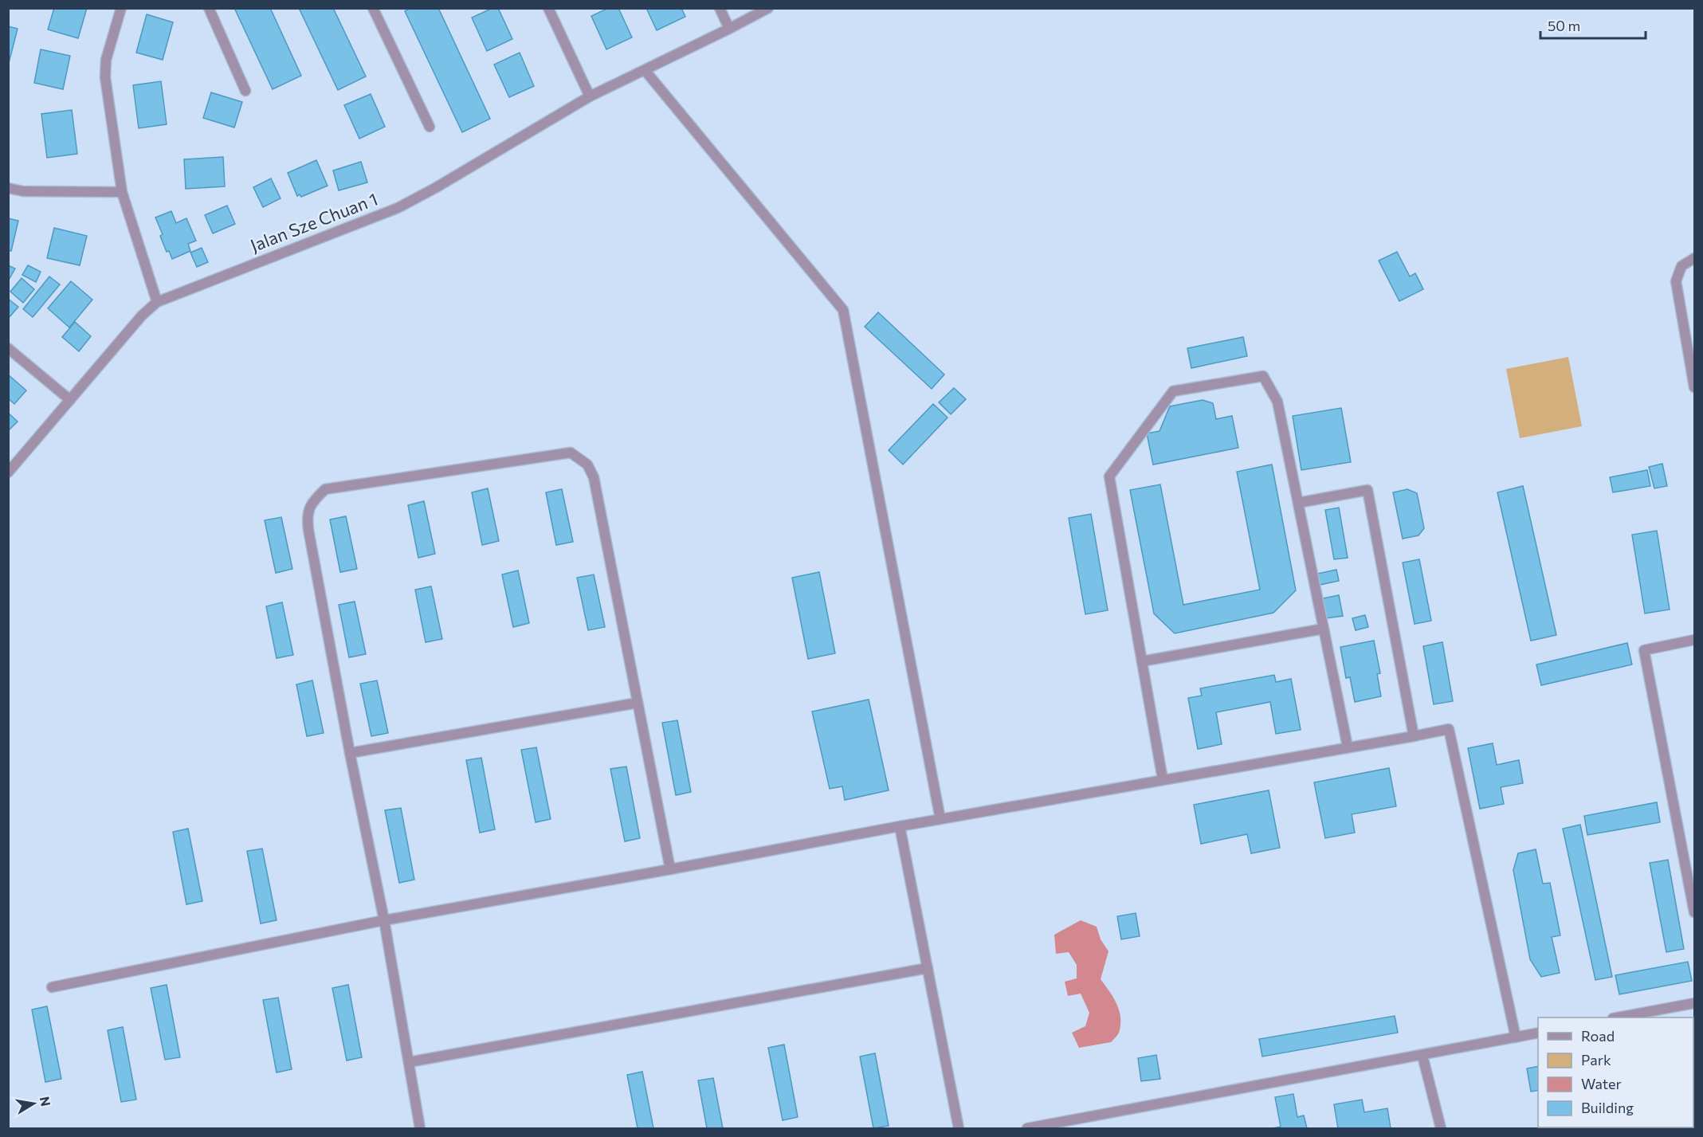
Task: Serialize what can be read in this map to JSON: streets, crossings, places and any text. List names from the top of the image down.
{
  "streets": {
    "street": ["Jalan Sze Chuan 1"]
  },
  "legend": [
    "Road",
    "Park",
    "Water",
    "Building"
  ],
  "scale_bar": "50 m",
  "north": "right"
}
